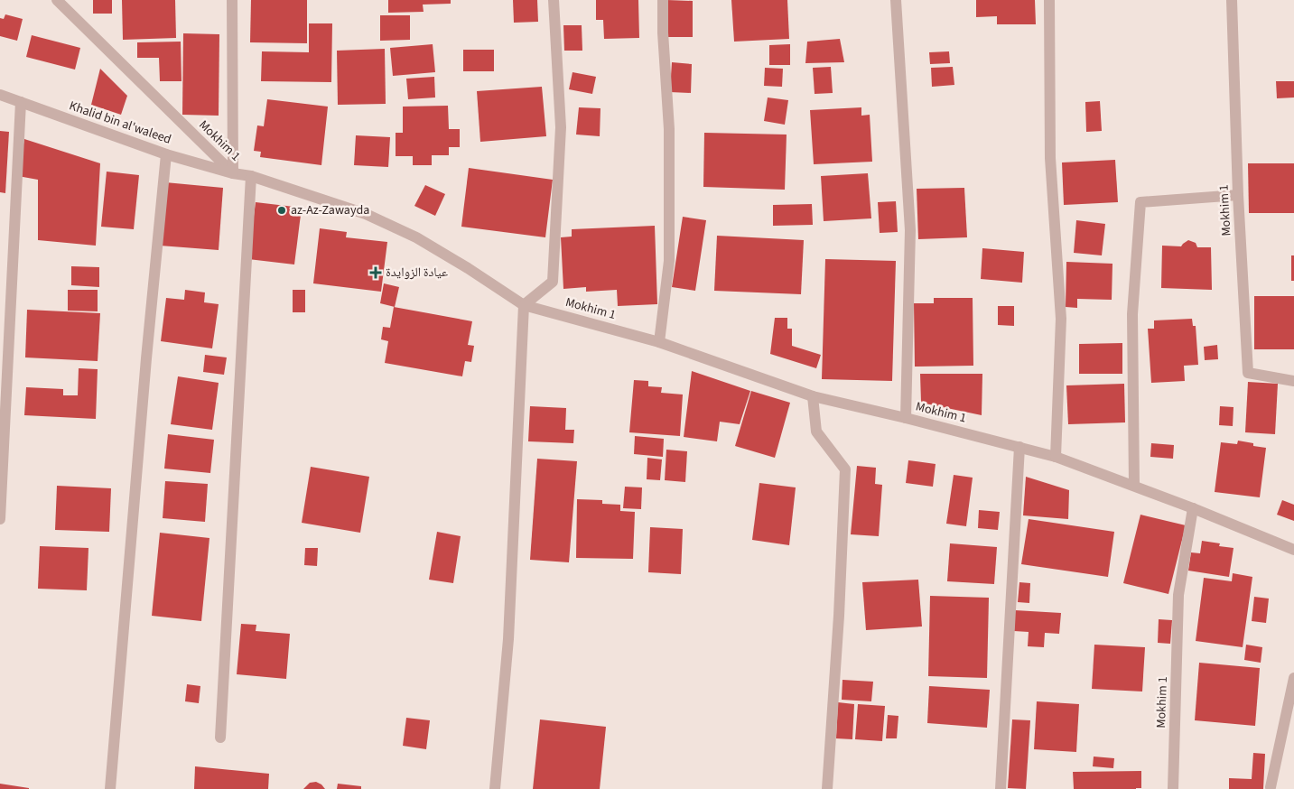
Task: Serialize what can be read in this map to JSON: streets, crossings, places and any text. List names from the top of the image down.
{
  "streets": {
    "street": ["Khalid bin al'waleed", "Mokhim 1"]
  },
  "crossings": [
    ["Khalid bin al'waleed", "Mokhim 1"]
  ],
  "places": {
    "other": ["az-Az-Zawayda"],
    "health": ["عيادة الزوايدة"]
  }
}
